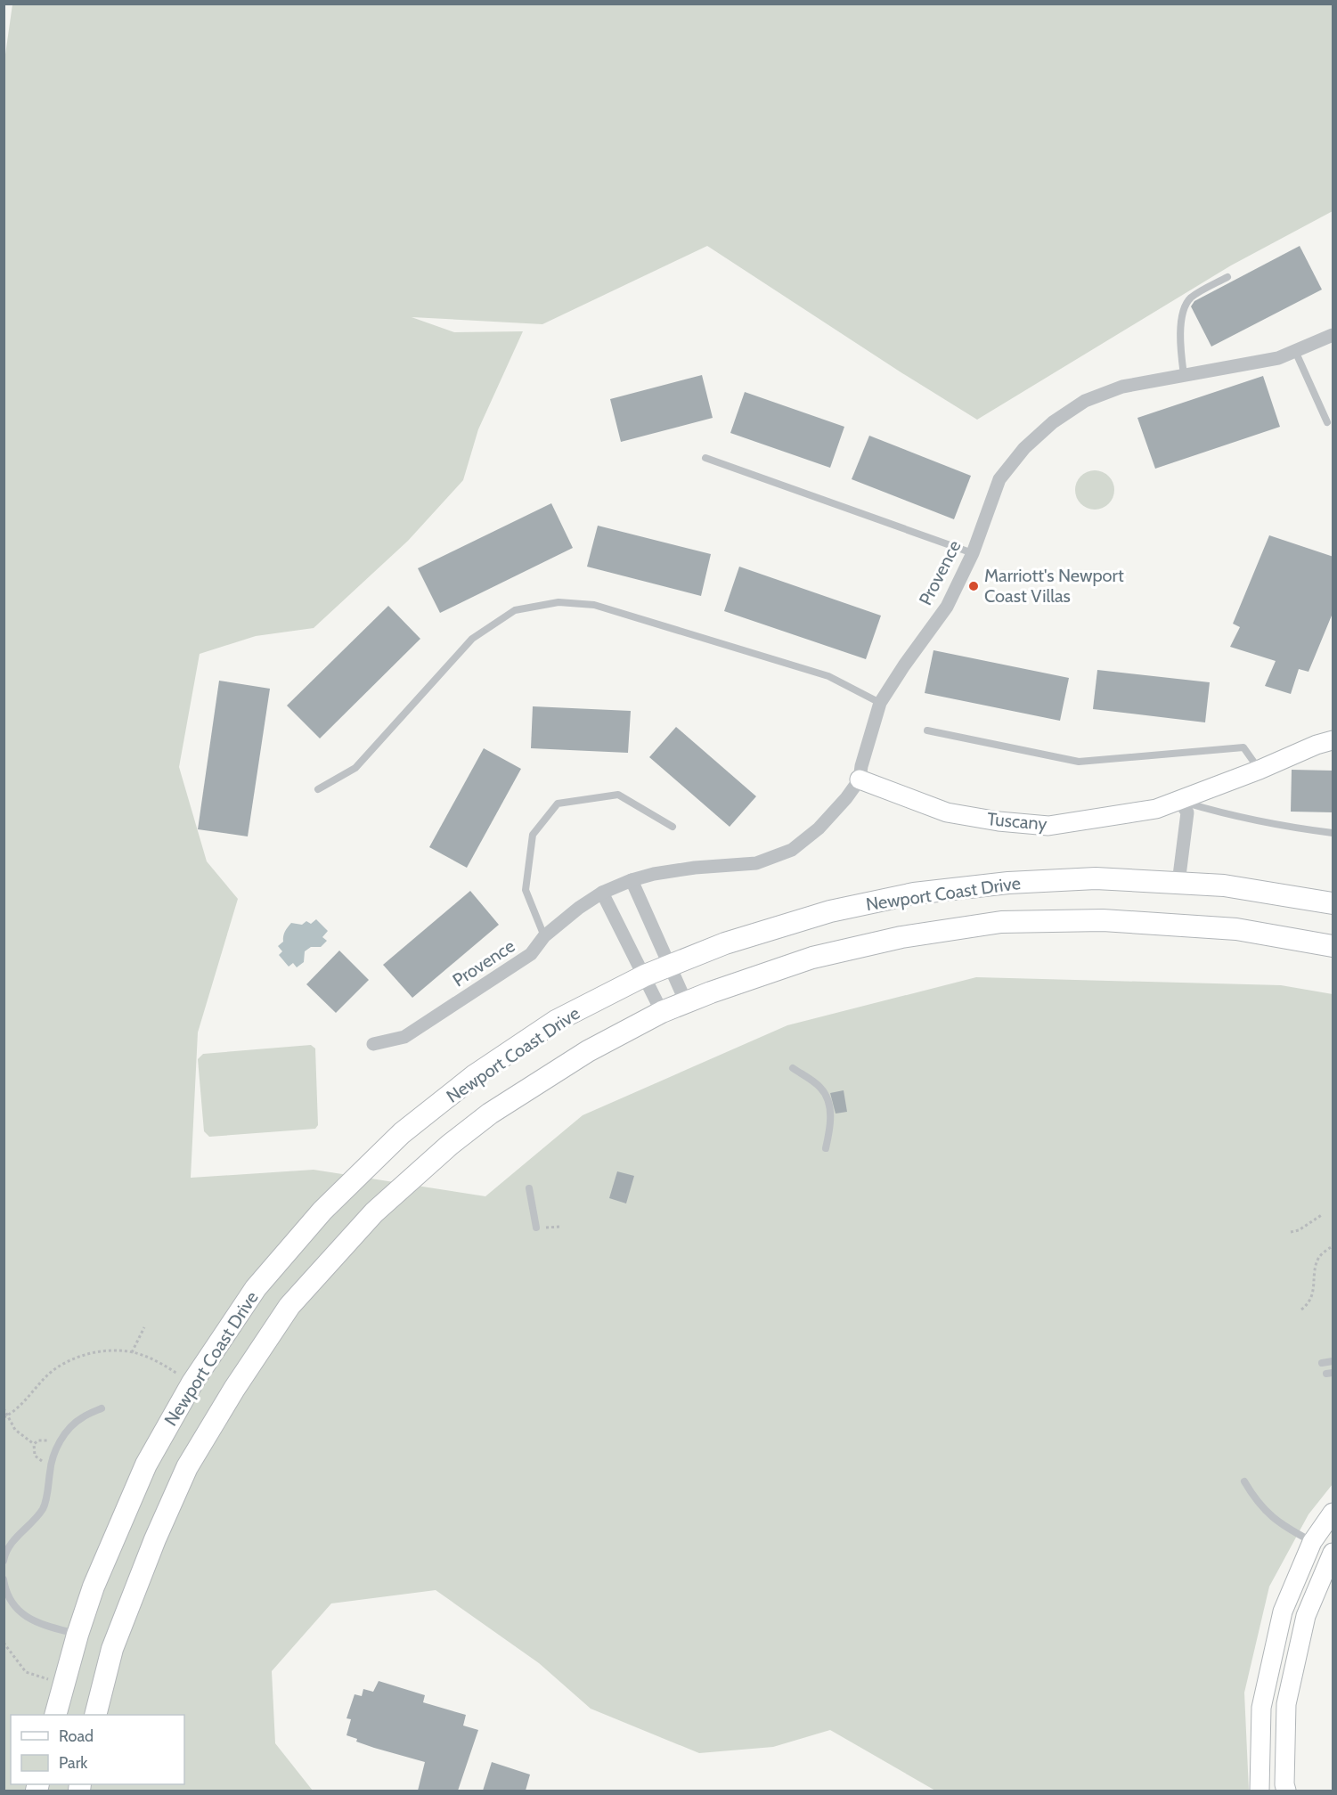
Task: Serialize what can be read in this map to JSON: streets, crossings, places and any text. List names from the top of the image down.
{
  "streets": {
    "main road": ["Newport Coast Drive"],
    "street": ["Provence", "Tuscany"]
  },
  "crossings": [
    ["Provence", "Tuscany"]
  ],
  "places": ["Marriott's Newport Coast Villas"],
  "legend": ["Road", "Park"]
}
